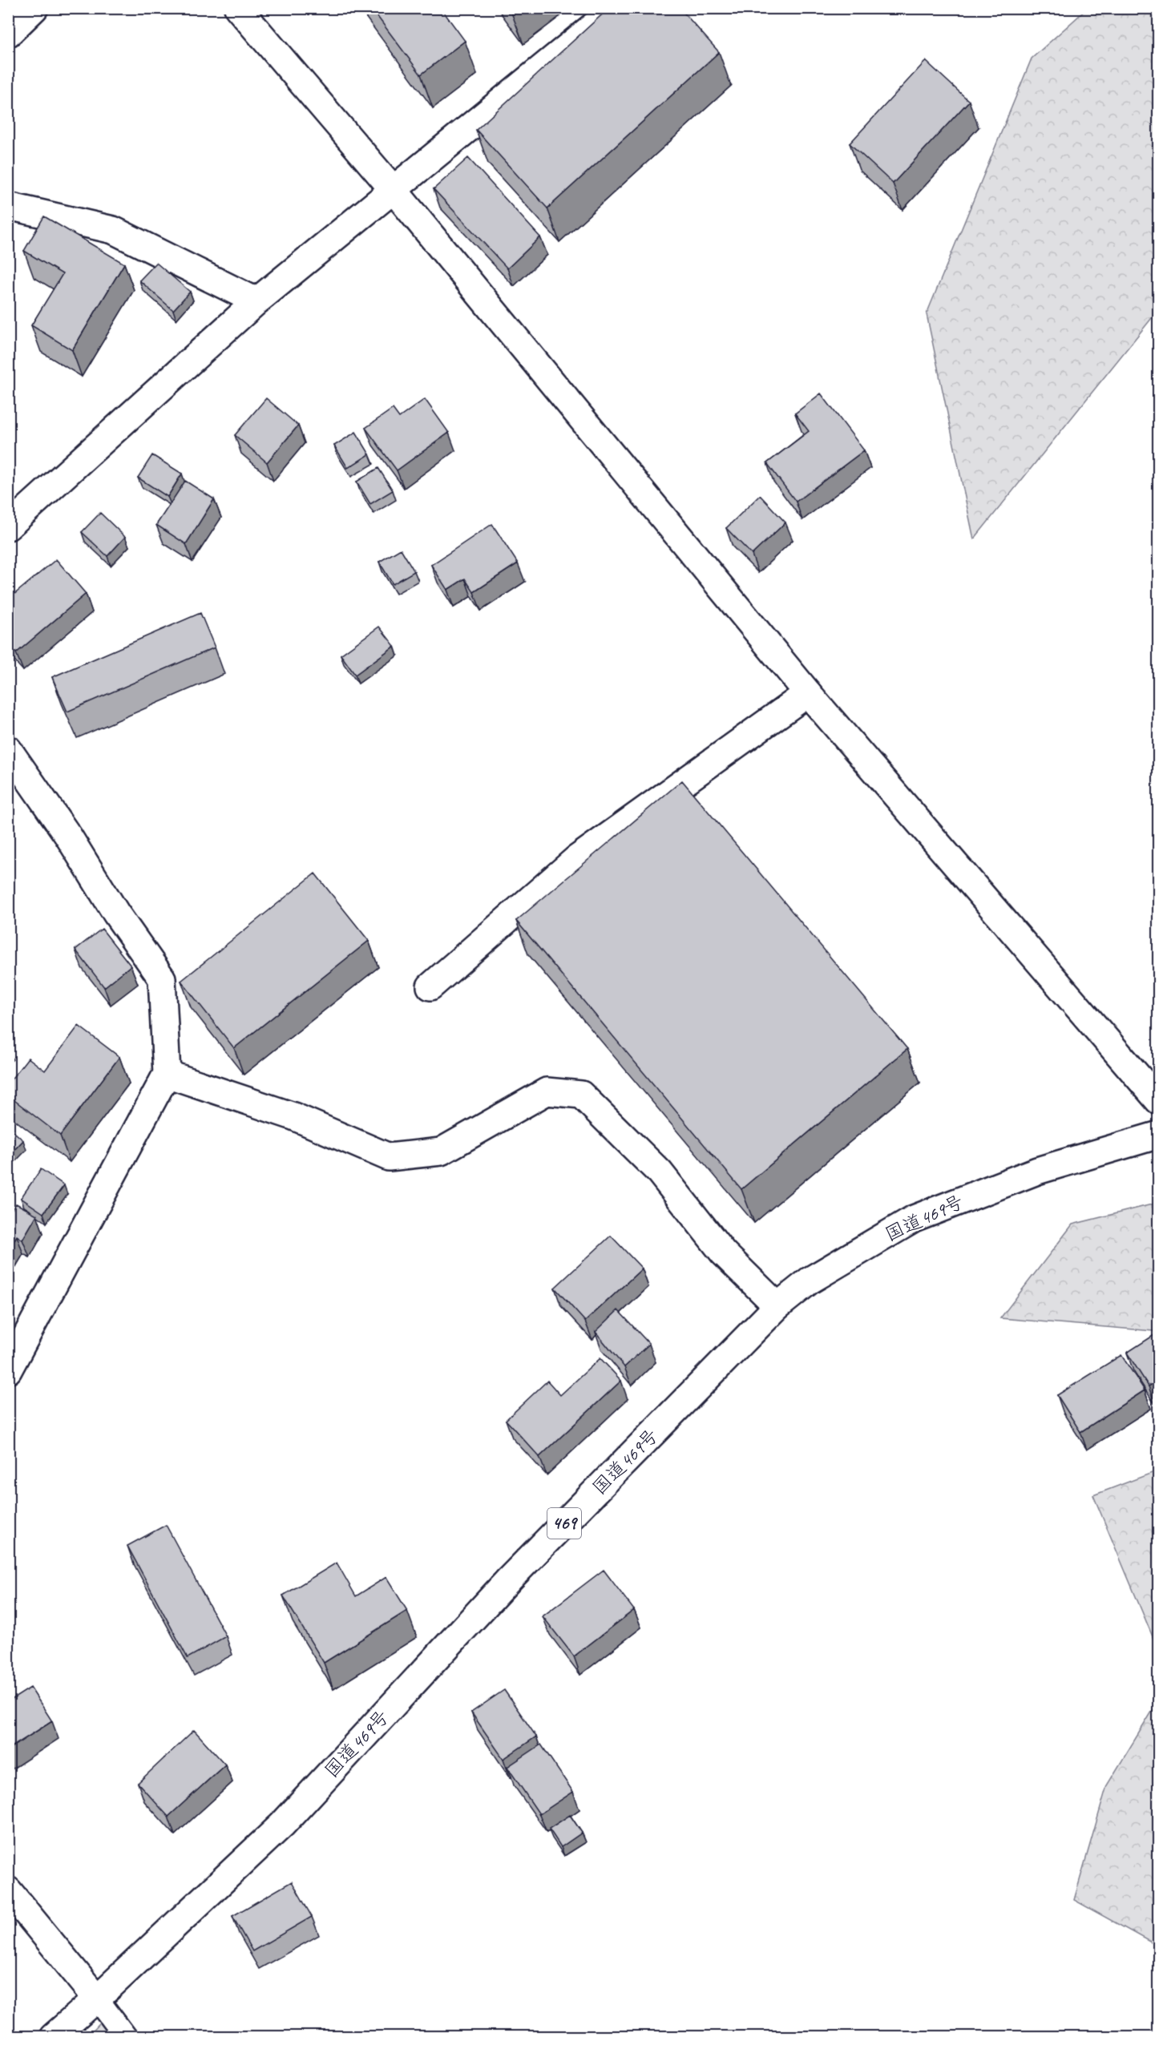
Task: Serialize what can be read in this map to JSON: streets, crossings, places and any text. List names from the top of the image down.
{
  "streets": {
    "main road": ["国道469号", "469"]
  }
}
